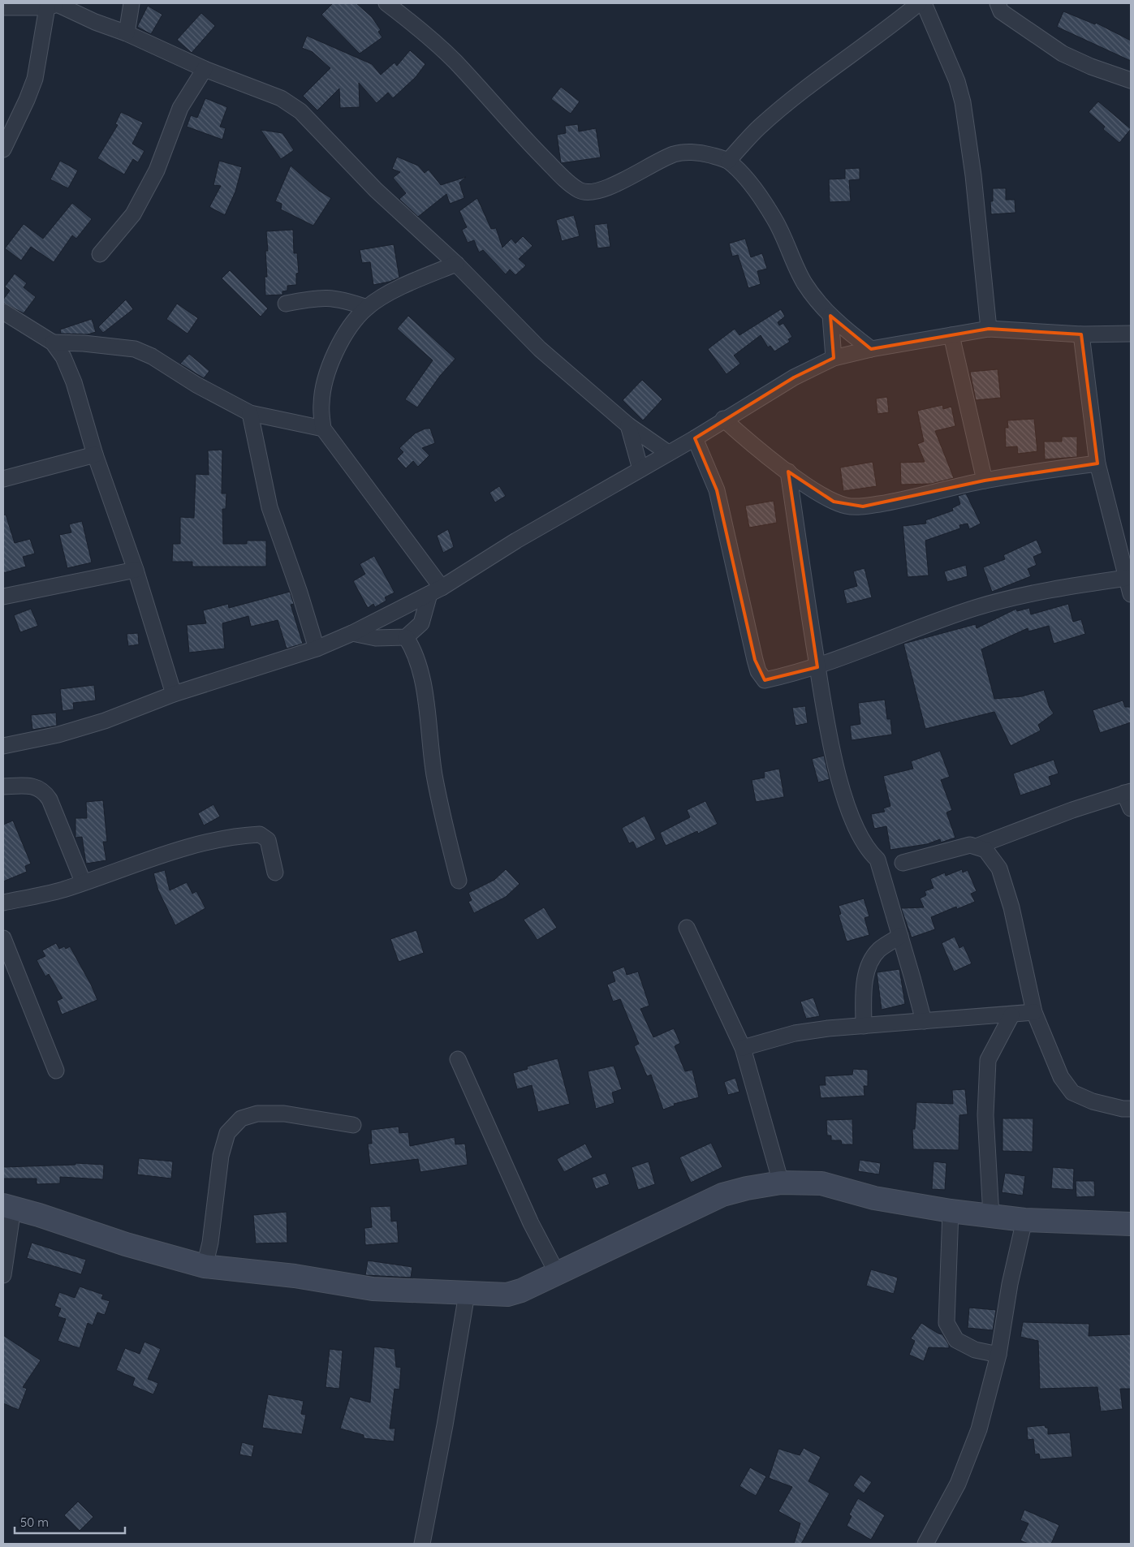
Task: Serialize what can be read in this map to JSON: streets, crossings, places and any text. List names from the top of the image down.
{
  "scale_bar": "50 m"
}
